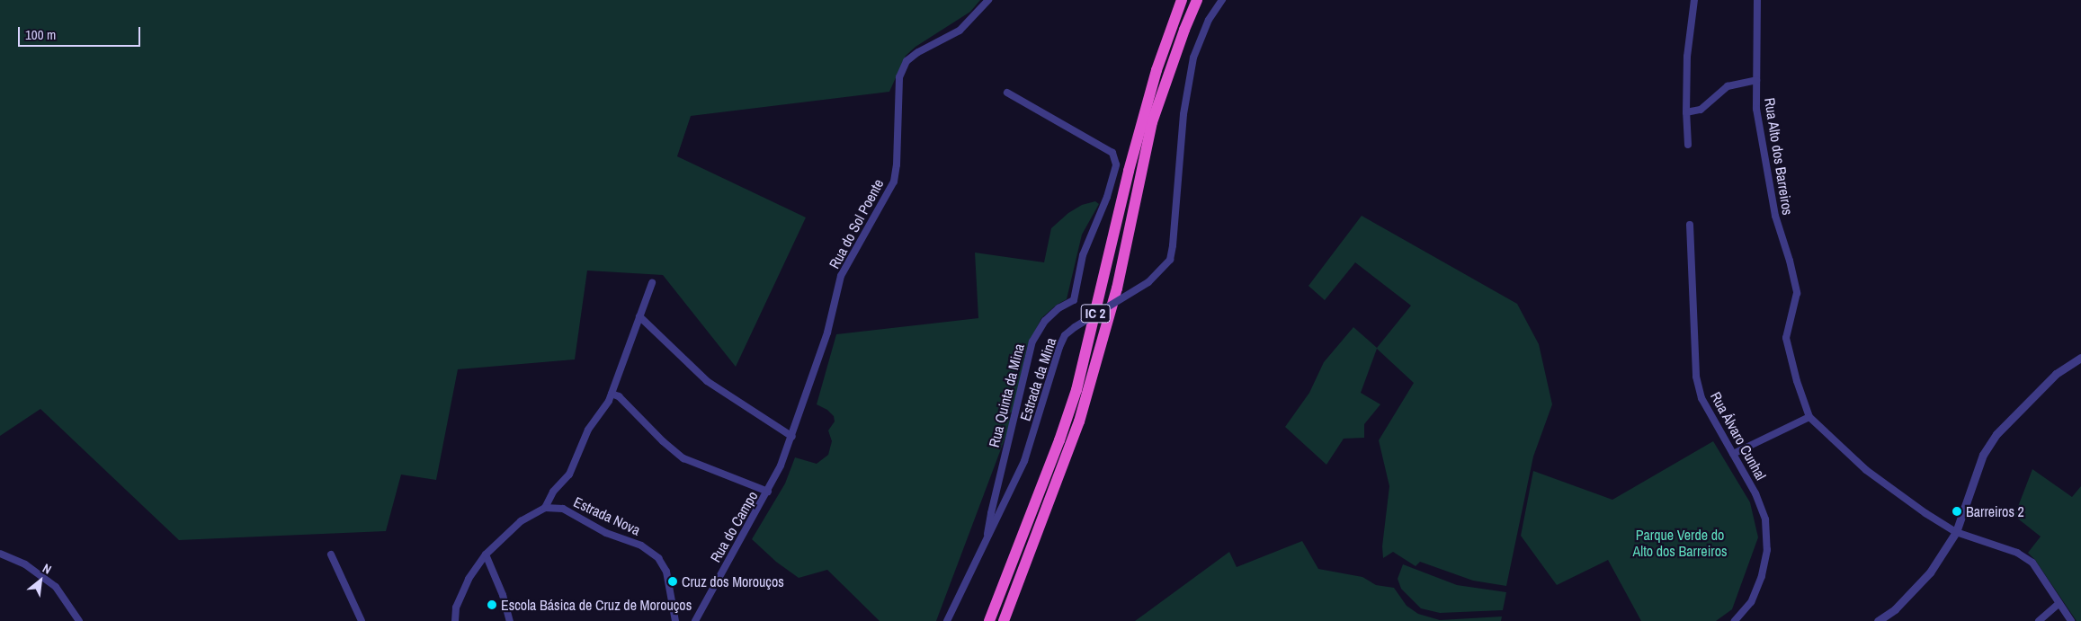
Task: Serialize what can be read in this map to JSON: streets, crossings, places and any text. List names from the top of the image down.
{
  "streets": {
    "highway": ["IC 2"],
    "street": [
      "Rua Alto dos Barreiros",
      "Rua do Sol Poente",
      "Estrada da Mina",
      "Rua Quinta da Mina",
      "Rua Álvaro Cunhal",
      "Estrada Nova",
      "Rua do Campo"
    ]
  },
  "crossings": [
    ["Rua do Sol Poente", "Rua do Campo"],
    ["Estrada da Mina", "Rua Quinta da Mina"]
  ],
  "parks": ["Parque Verde do Alto dos Barreiros"],
  "places": ["Barreiros 2", "Cruz dos Morouços", "Escola Básica de Cruz de Morouços"],
  "scale_bar": "100 m",
  "north": "top right"
}
